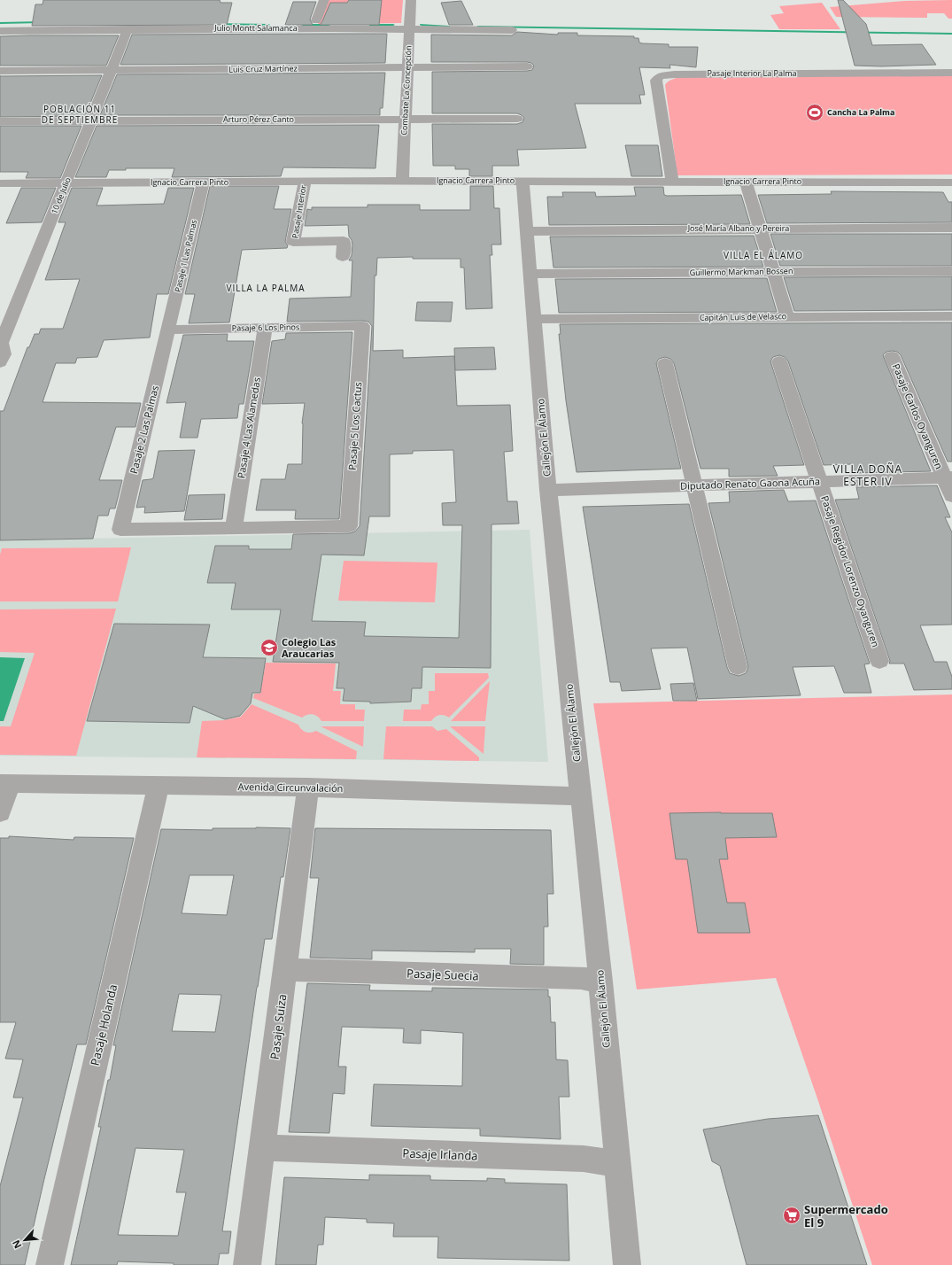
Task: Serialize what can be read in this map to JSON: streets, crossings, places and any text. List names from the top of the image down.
{
  "streets": {
    "street": [
      "Julio Montt Salamanca",
      "Luis Cruz Martínez",
      "Pasaje Interior La Palma",
      "Combate La Concepción",
      "Arturo Pérez Canto",
      "Ignacio Carrera Pinto",
      "10 de Julio",
      "Pasaje Interior",
      "José María Albano y Pereira",
      "Pasaje 1 Las Palmas",
      "Guillermo Markman Bossen",
      "Capitán Luis de Velasco",
      "Pasaje 6 Los Pinos",
      "Pasaje Carlos Oyanguren",
      "Pasaje 5 Los Cactus",
      "Pasaje 4 Las Alamedas",
      "Pasaje 2 Las Palmas",
      "Callejón El Álamo",
      "Diputado Renato Gaona Acuña",
      "Pasaje Regidor Lorenzo Oyanguren",
      "Avenida Circunvalación",
      "Pasaje Suecia",
      "Pasaje Holanda",
      "Pasaje Suiza",
      "Pasaje Irlanda"
    ]
  },
  "crossings": [
    ["Julio Montt Salamanca", "Combate La Concepción"],
    ["Julio Montt Salamanca", "10 de Julio"],
    ["Luis Cruz Martínez", "Combate La Concepción"],
    ["Luis Cruz Martínez", "10 de Julio"],
    ["Pasaje Interior La Palma", "Ignacio Carrera Pinto"],
    ["Combate La Concepción", "Arturo Pérez Canto"],
    ["Combate La Concepción", "Ignacio Carrera Pinto"],
    ["Arturo Pérez Canto", "10 de Julio"],
    ["Ignacio Carrera Pinto", "10 de Julio"],
    ["Ignacio Carrera Pinto", "Pasaje Interior"],
    ["Ignacio Carrera Pinto", "Pasaje 1 Las Palmas"],
    ["Ignacio Carrera Pinto", "Callejón El Álamo"],
    ["José María Albano y Pereira", "Callejón El Álamo"],
    ["Pasaje 1 Las Palmas", "Pasaje 6 Los Pinos"],
    ["Pasaje 1 Las Palmas", "Pasaje 2 Las Palmas"],
    ["Guillermo Markman Bossen", "Callejón El Álamo"],
    ["Capitán Luis de Velasco", "Callejón El Álamo"],
    ["Pasaje 6 Los Pinos", "Pasaje 5 Los Cactus"],
    ["Pasaje 6 Los Pinos", "Pasaje 4 Las Alamedas"],
    ["Pasaje 6 Los Pinos", "Pasaje 2 Las Palmas"],
    ["Pasaje Carlos Oyanguren", "Diputado Renato Gaona Acuña"],
    ["Pasaje 5 Los Cactus", "Pasaje 4 Las Alamedas"],
    ["Pasaje 5 Los Cactus", "Pasaje 2 Las Palmas"],
    ["Pasaje 4 Las Alamedas", "Pasaje 2 Las Palmas"],
    ["Callejón El Álamo", "Diputado Renato Gaona Acuña"],
    ["Callejón El Álamo", "Avenida Circunvalación"],
    ["Callejón El Álamo", "Pasaje Suecia"],
    ["Callejón El Álamo", "Pasaje Irlanda"],
    ["Diputado Renato Gaona Acuña", "Pasaje Regidor Lorenzo Oyanguren"],
    ["Avenida Circunvalación", "Pasaje Holanda"],
    ["Avenida Circunvalación", "Pasaje Suiza"],
    ["Pasaje Suecia", "Pasaje Suiza"],
    ["Pasaje Suiza", "Pasaje Irlanda"]
  ],
  "districts": [
    "POBLACIÓN 11 DE SEPTIEMBRE",
    "VILLA EL ÁLAMO",
    "VILLA LA PALMA",
    "VILLA DOÑA ESTER IV"
  ],
  "places": {
    "sports": ["Cancha La Palma"],
    "school or university": ["Colegio Las Araucarias"],
    "supermarket": ["Supermercado El 9"]
  },
  "north": "bottom left"
}
